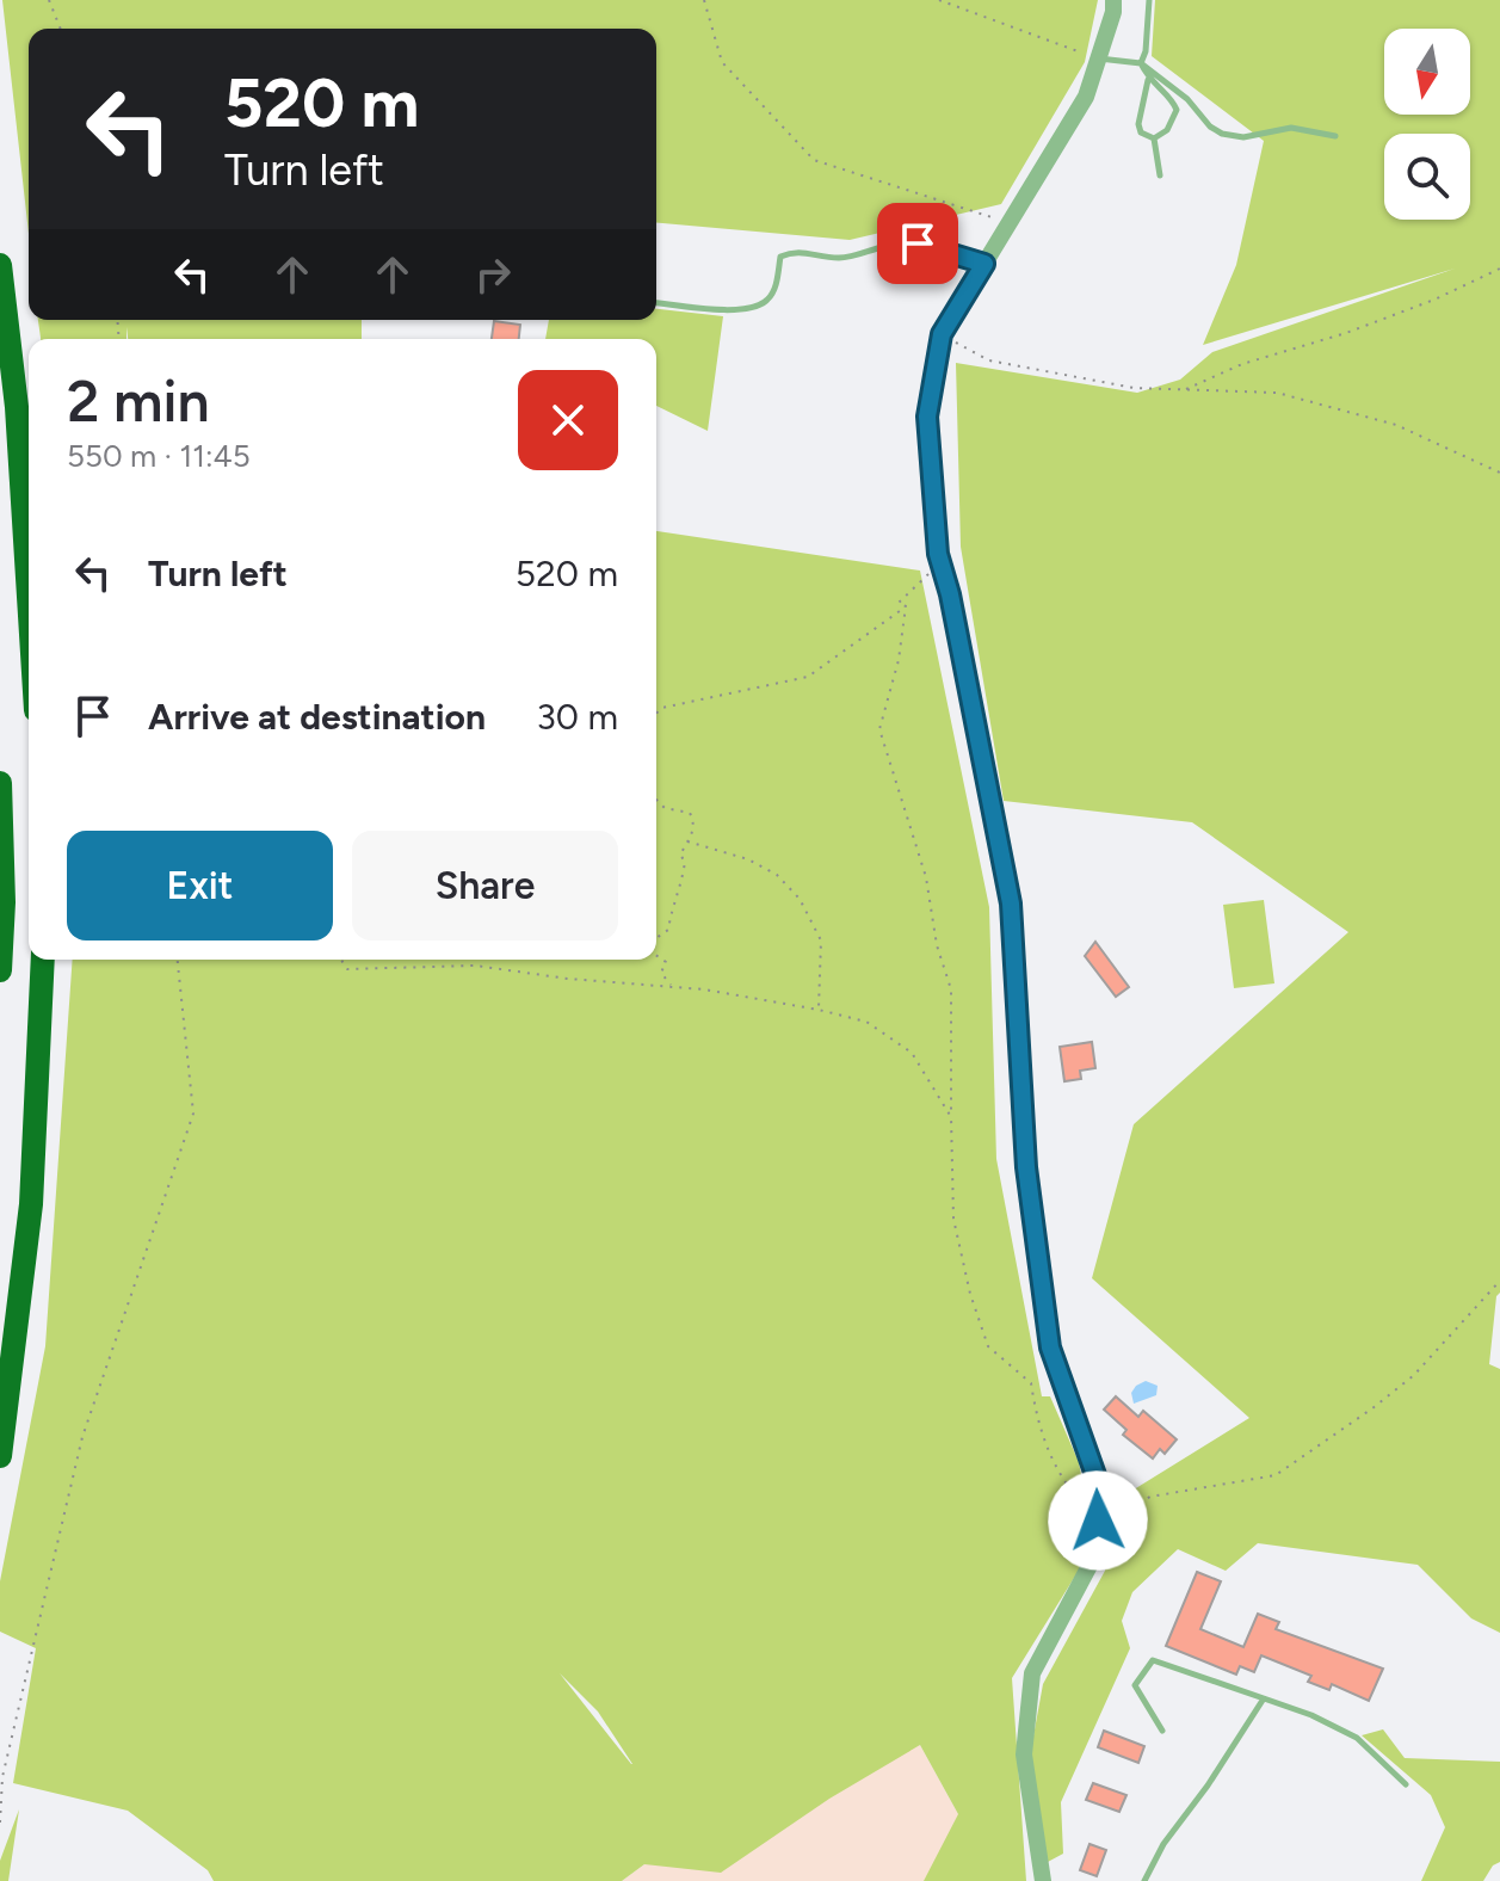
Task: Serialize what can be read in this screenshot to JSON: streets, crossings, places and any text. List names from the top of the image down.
{
  "north": "bottom",
  "page": {
    "turn": ["520 m", "Turn left"],
    "heading": ["2 min", "550 m · 11:45"],
    "list": [
      {
        "name": "Turn left",
        "value": "520 m"
      },
      {
        "name": "Arrive at destination",
        "value": "30 m"
      }
    ],
    "buttons": ["Exit", "Share"]
  }
}
